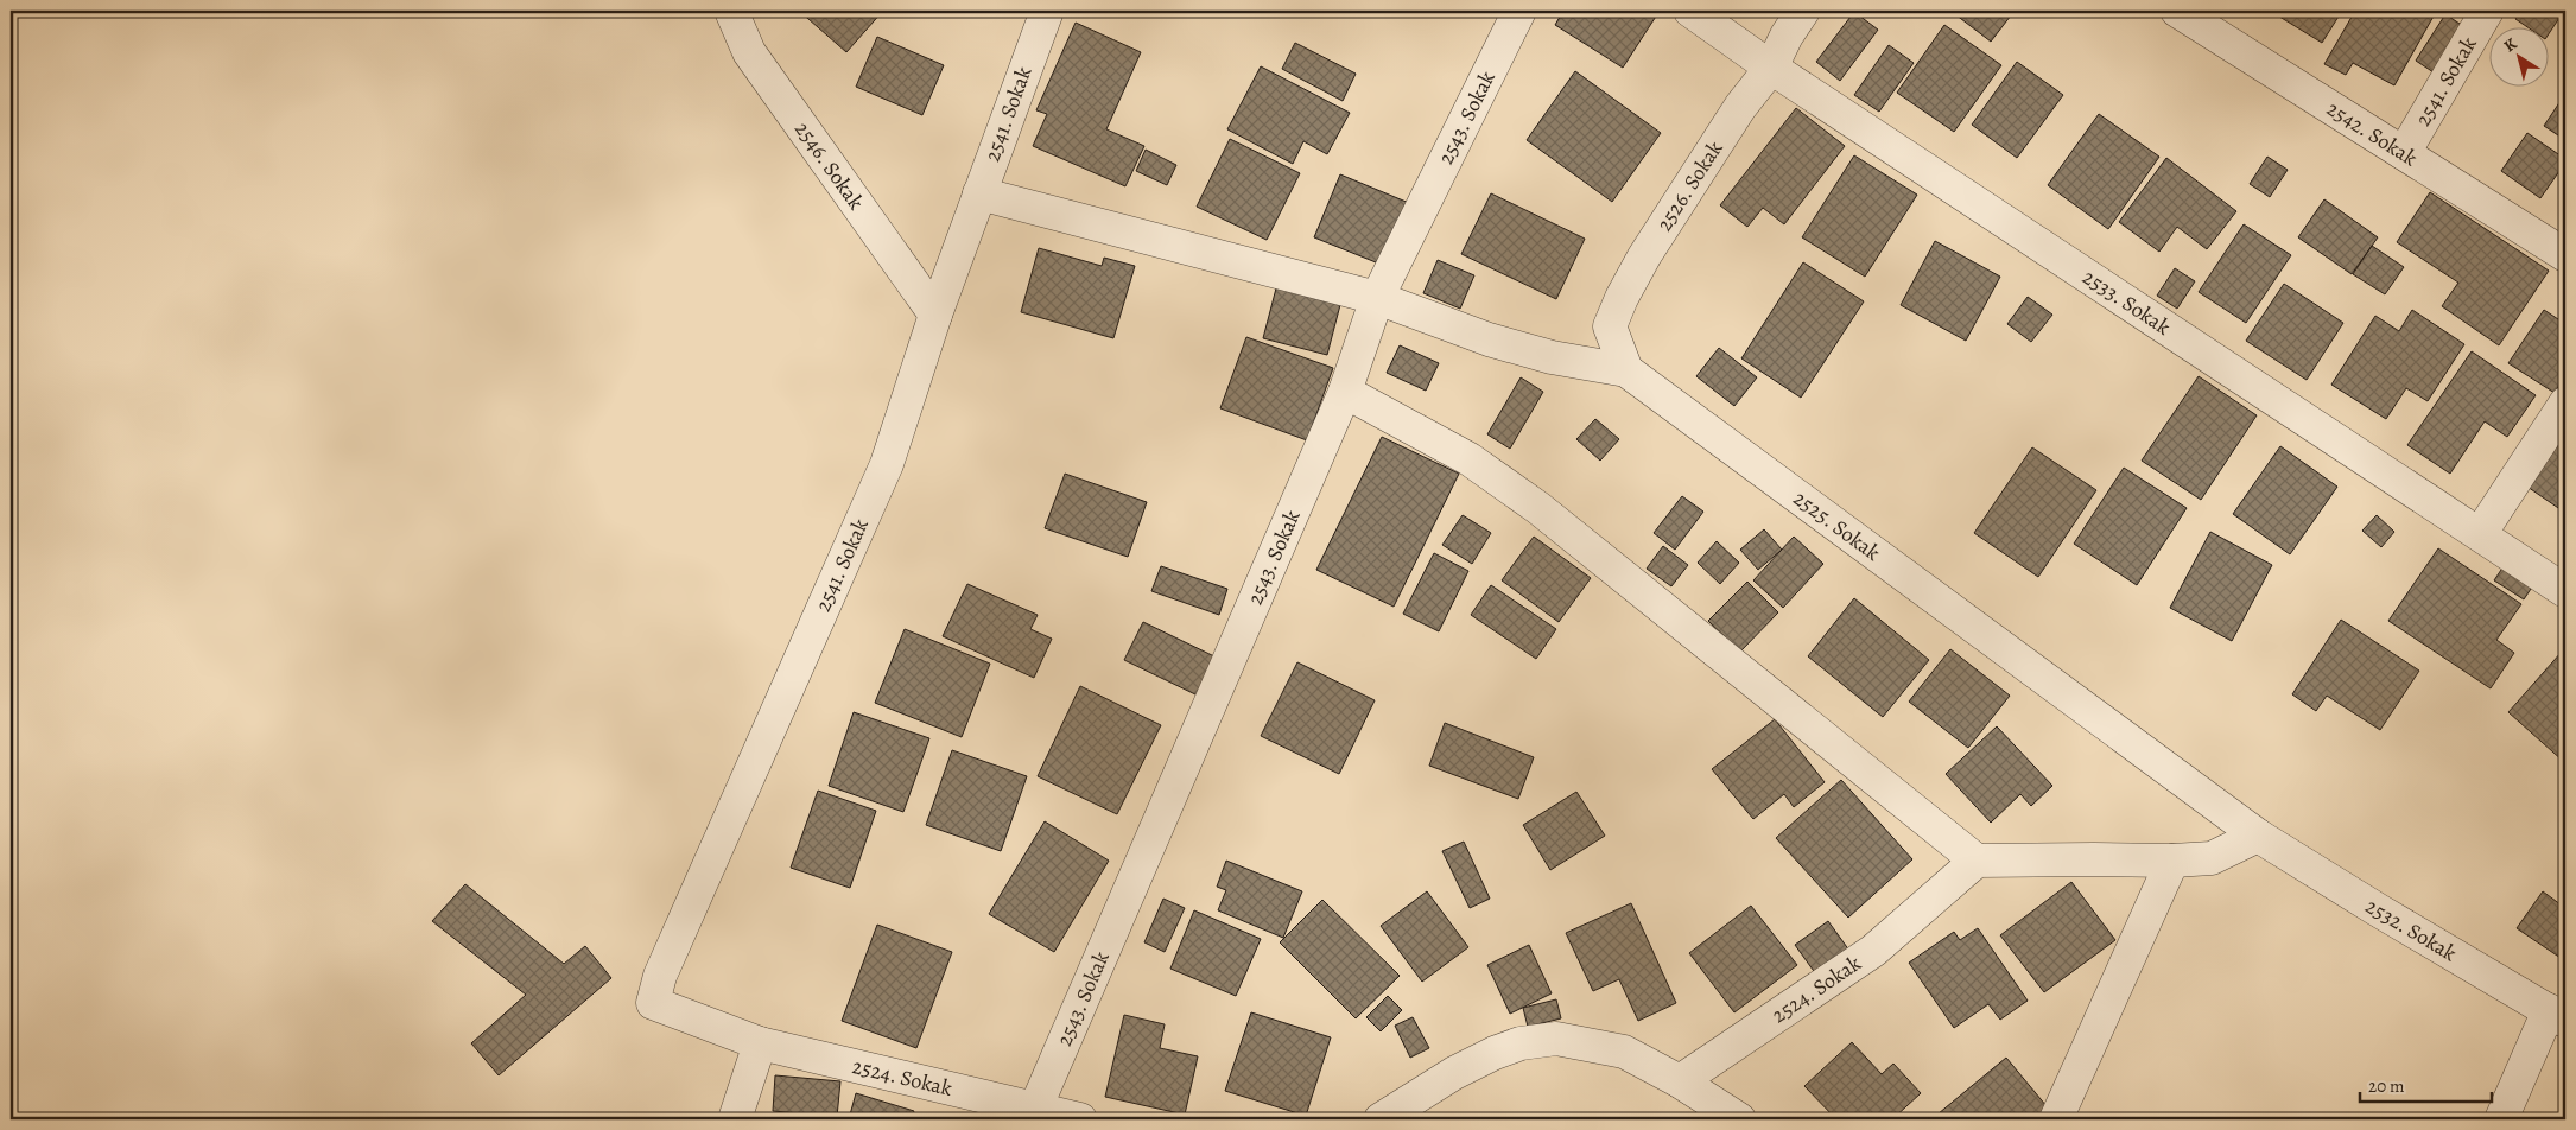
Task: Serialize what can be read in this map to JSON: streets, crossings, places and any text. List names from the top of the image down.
{
  "streets": {
    "street": [
      "2541. Sokak",
      "2543. Sokak",
      "2542. Sokak",
      "2546. Sokak",
      "2526. Sokak",
      "2533. Sokak",
      "2525. Sokak",
      "2532. Sokak",
      "2524. Sokak"
    ]
  },
  "crossings": [
    ["2541. Sokak", "2542. Sokak"],
    ["2541. Sokak", "2546. Sokak"],
    ["2541. Sokak", "2525. Sokak"],
    ["2541. Sokak", "2524. Sokak"],
    ["2543. Sokak", "2525. Sokak"],
    ["2543. Sokak", "2524. Sokak"],
    ["2526. Sokak", "2533. Sokak"],
    ["2526. Sokak", "2525. Sokak"],
    ["2525. Sokak", "2532. Sokak"]
  ],
  "scale_bar": "20 m",
  "north": "top left"
}
